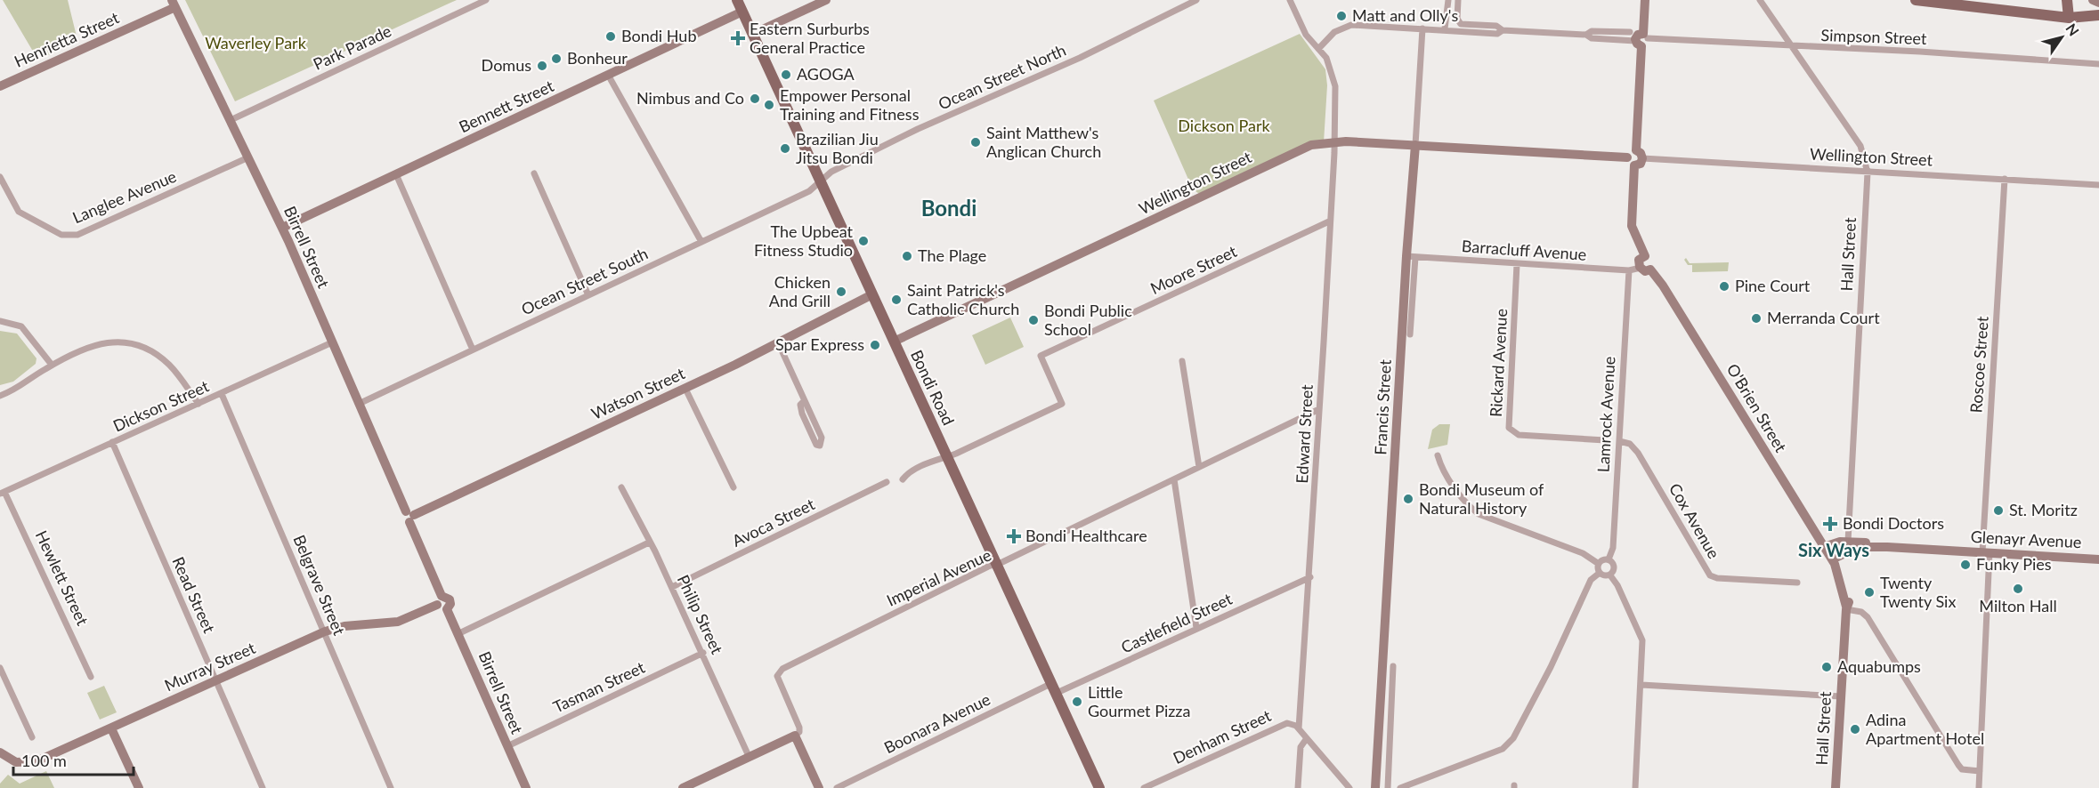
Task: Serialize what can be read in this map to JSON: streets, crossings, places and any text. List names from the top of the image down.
{
  "streets": {
    "main road": ["Bondi Road"],
    "street": [
      "Simpson Street",
      "Henrietta Street",
      "Park Parade",
      "Ocean Street North",
      "Bennett Street",
      "Wellington Street",
      "Langlee Avenue",
      "Birrell Street",
      "Barracluff Avenue",
      "Hall Street",
      "Moore Street",
      "Ocean Street South",
      "Rickard Avenue",
      "Roscoe Street",
      "Watson Street",
      "Dickson Street",
      "Francis Street",
      "O'Brien Street",
      "Lamrock Avenue",
      "Edward Street",
      "Cox Avenue",
      "Avoca Street",
      "Glenayr Avenue",
      "Hewlett Street",
      "Imperial Avenue",
      "Belgrave Street",
      "Read Street",
      "Philip Street",
      "Castlefield Street",
      "Murray Street",
      "Tasman Street",
      "Boonara Avenue",
      "Denham Street"
    ]
  },
  "crossings": [
    ["Simpson Street", "Hall Street"],
    ["Simpson Street", "Francis Street"],
    ["Simpson Street", "Edward Street"],
    ["Henrietta Street", "Birrell Street"],
    ["Park Parade", "Birrell Street"],
    ["Ocean Street North", "Ocean Street South"],
    ["Ocean Street North", "Bondi Road"],
    ["Bennett Street", "Birrell Street"],
    ["Bennett Street", "Bondi Road"],
    ["Wellington Street", "Hall Street"],
    ["Wellington Street", "Roscoe Street"],
    ["Wellington Street", "Bondi Road"],
    ["Wellington Street", "Francis Street"],
    ["Wellington Street", "Edward Street"],
    ["Langlee Avenue", "Birrell Street"],
    ["Birrell Street", "Ocean Street South"],
    ["Birrell Street", "Watson Street"],
    ["Birrell Street", "Dickson Street"],
    ["Birrell Street", "Murray Street"],
    ["Birrell Street", "Tasman Street"],
    ["Barracluff Avenue", "Rickard Avenue"],
    ["Barracluff Avenue", "Francis Street"],
    ["Barracluff Avenue", "O'Brien Street"],
    ["Barracluff Avenue", "Lamrock Avenue"],
    ["Hall Street", "O'Brien Street"],
    ["Hall Street", "Glenayr Avenue"],
    ["Moore Street", "Bondi Road"],
    ["Moore Street", "Edward Street"],
    ["Ocean Street South", "Bondi Road"],
    ["Roscoe Street", "Glenayr Avenue"],
    ["Bondi Road", "Watson Street"],
    ["Bondi Road", "Imperial Avenue"],
    ["Bondi Road", "Castlefield Street"],
    ["Bondi Road", "Boonara Avenue"],
    ["Dickson Street", "Hewlett Street"],
    ["Dickson Street", "Belgrave Street"],
    ["Dickson Street", "Read Street"],
    ["O'Brien Street", "Glenayr Avenue"],
    ["Lamrock Avenue", "Cox Avenue"],
    ["Edward Street", "Imperial Avenue"],
    ["Edward Street", "Castlefield Street"],
    ["Edward Street", "Denham Street"],
    ["Avoca Street", "Philip Street"],
    ["Belgrave Street", "Murray Street"],
    ["Read Street", "Murray Street"],
    ["Philip Street", "Tasman Street"],
    ["Castlefield Street", "Boonara Avenue"]
  ],
  "districts": ["Bondi", "Six Ways"],
  "parks": ["Waverley Park", "Dickson Park"],
  "places": {
    "other": [
      "Matt and Olly's",
      "Bondi Hub",
      "Bonheur",
      "Domus",
      "AGOGA",
      "Nimbus and Co",
      "Empower Personal Training and Fitness",
      "Saint Matthew's Anglican Church",
      "Brazilian Jiu Jitsu Bondi",
      "The Upbeat Fitness Studio",
      "The Plage",
      "Pine Court",
      "Chicken And Grill",
      "Saint Patrick's Catholic Church",
      "Merranda Court",
      "Bondi Public School",
      "Spar Express",
      "Bondi Museum of Natural History",
      "St. Moritz",
      "Funky Pies",
      "Milton Hall",
      "Twenty Twenty Six",
      "Aquabumps",
      "Little Gourmet Pizza",
      "Adina Apartment Hotel"
    ],
    "health": ["Eastern Surburbs General Practice", "Bondi Doctors", "Bondi Healthcare"]
  },
  "scale_bar": "100 m",
  "north": "top right"
}
